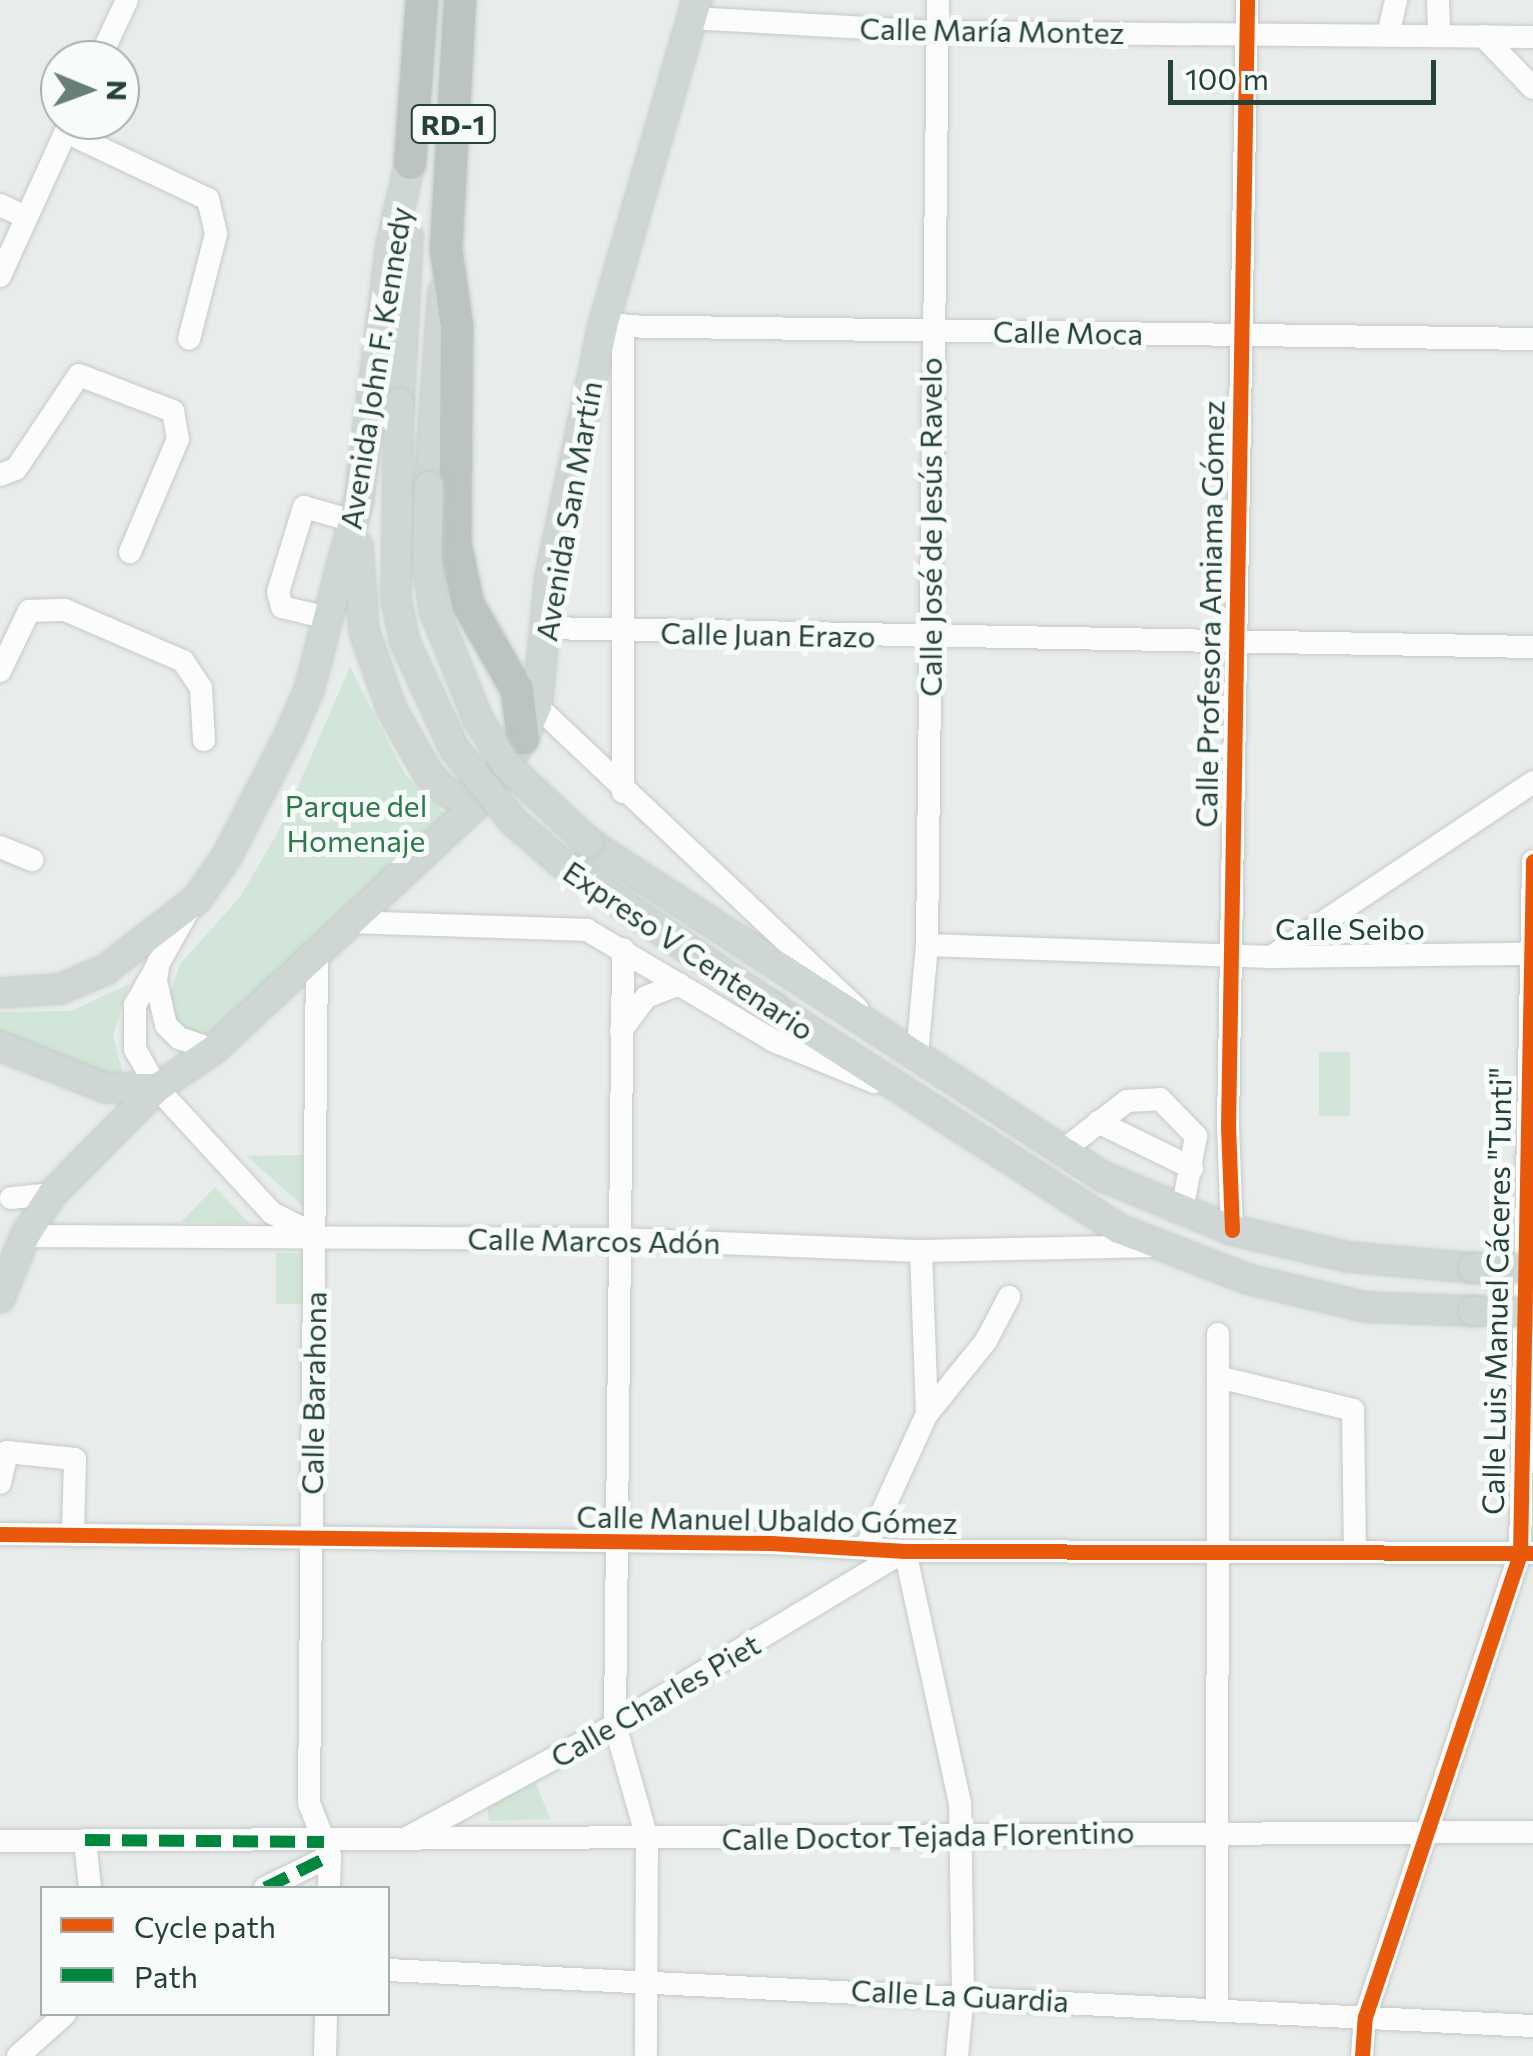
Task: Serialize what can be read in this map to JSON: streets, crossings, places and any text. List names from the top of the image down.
{
  "streets": {
    "highway": ["RD-1"],
    "main road": ["Avenida John F. Kennedy", "Avenida San Martín", "Expreso V Centenario"],
    "street": [
      "Calle María Montez",
      "Calle Moca",
      "Calle José de Jesús Ravelo",
      "Calle Profesora Amiama Gómez",
      "Calle Juan Erazo",
      "Calle Seibo",
      "Calle Marcos Adón",
      "Calle Luis Manuel Cáceres \"Tunti\"",
      "Calle Barahona",
      "Calle Manuel Ubaldo Gómez",
      "Calle Charles Piet",
      "Calle Doctor Tejada Florentino",
      "Calle La Guardia"
    ]
  },
  "crossings": [
    ["Calle María Montez", "Avenida San Martín"],
    ["Calle María Montez", "Calle José de Jesús Ravelo"],
    ["Calle María Montez", "Calle Profesora Amiama Gómez"],
    ["RD-1", "Avenida John F. Kennedy"],
    ["RD-1", "Expreso V Centenario"],
    ["Calle Moca", "Avenida San Martín"],
    ["Calle Moca", "Calle José de Jesús Ravelo"],
    ["Calle Moca", "Calle Profesora Amiama Gómez"],
    ["Avenida John F. Kennedy", "Expreso V Centenario"],
    ["Avenida San Martín", "Calle Juan Erazo"],
    ["Avenida San Martín", "Expreso V Centenario"],
    ["Avenida San Martín", "Calle Marcos Adón"],
    ["Avenida San Martín", "Calle Barahona"],
    ["Calle José de Jesús Ravelo", "Calle Juan Erazo"],
    ["Calle José de Jesús Ravelo", "Calle Seibo"],
    ["Calle José de Jesús Ravelo", "Expreso V Centenario"],
    ["Calle Profesora Amiama Gómez", "Calle Juan Erazo"],
    ["Calle Profesora Amiama Gómez", "Calle Seibo"],
    ["Calle Profesora Amiama Gómez", "Expreso V Centenario"],
    ["Calle Seibo", "Calle Luis Manuel Cáceres \"Tunti\""],
    ["Expreso V Centenario", "Calle Marcos Adón"],
    ["Calle Marcos Adón", "Calle Barahona"],
    ["Calle Luis Manuel Cáceres \"Tunti\"", "Calle Manuel Ubaldo Gómez"],
    ["Calle Luis Manuel Cáceres \"Tunti\"", "Calle Doctor Tejada Florentino"],
    ["Calle Luis Manuel Cáceres \"Tunti\"", "Calle La Guardia"],
    ["Calle Barahona", "Calle Manuel Ubaldo Gómez"],
    ["Calle Barahona", "Calle Doctor Tejada Florentino"],
    ["Calle Manuel Ubaldo Gómez", "Calle Charles Piet"],
    ["Calle Charles Piet", "Calle Doctor Tejada Florentino"]
  ],
  "parks": ["Parque del Homenaje"],
  "legend": ["Cycle path", "Path"],
  "scale_bar": "100 m",
  "north": "right"
}
